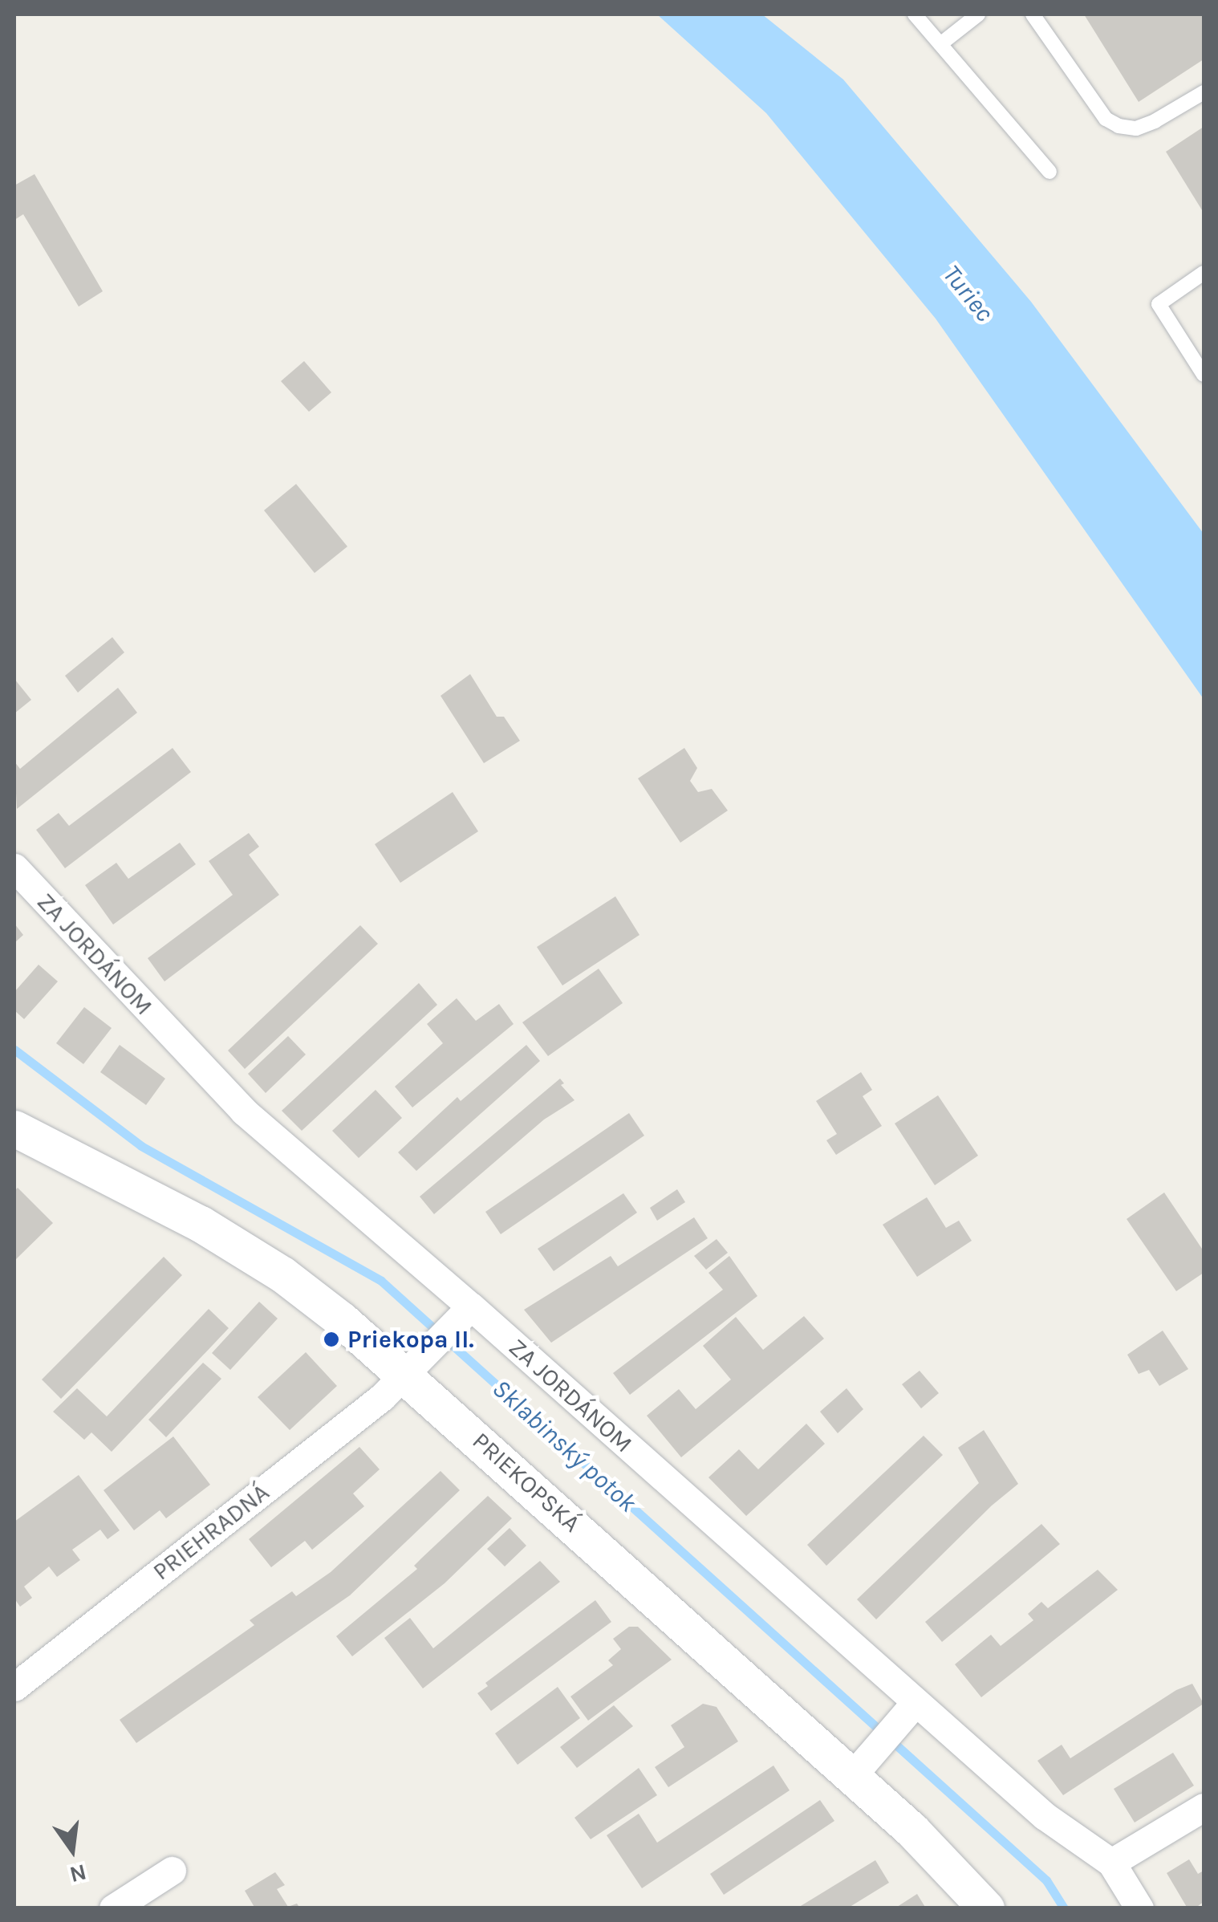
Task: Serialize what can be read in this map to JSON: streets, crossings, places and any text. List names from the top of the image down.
{
  "streets": {
    "street": ["ZA JORDÁNOM", "PRIEKOPSKÁ", "PRIEHRADNÁ"]
  },
  "crossings": [
    ["ZA JORDÁNOM", "PRIEHRADNÁ"],
    ["PRIEKOPSKÁ", "PRIEHRADNÁ"]
  ],
  "water": ["Turiec", "Sklabinský potok"],
  "places": ["Priekopa II."],
  "north": "bottom"
}
